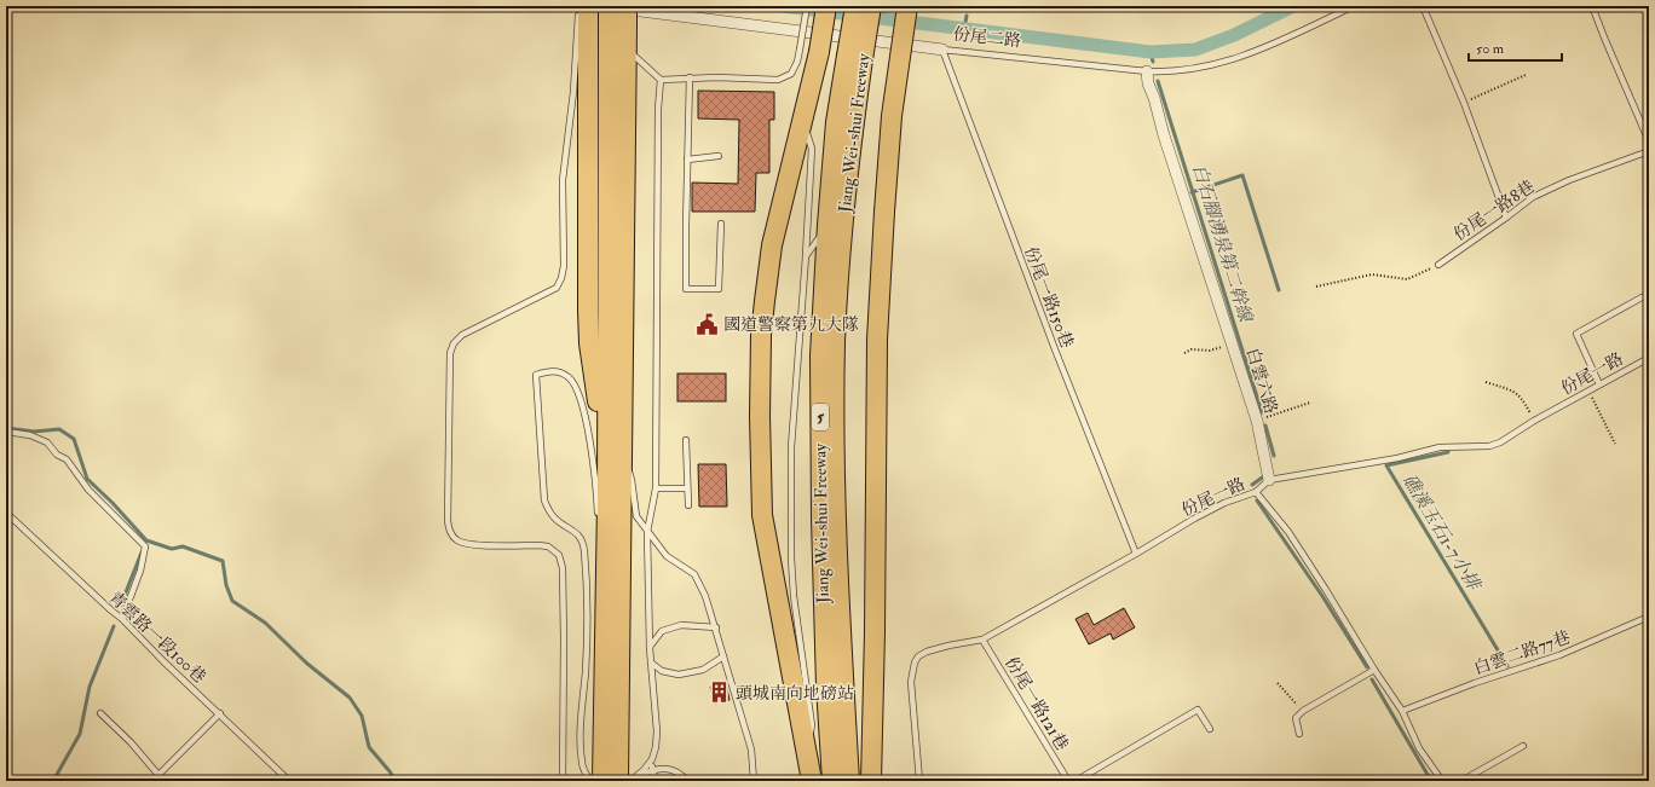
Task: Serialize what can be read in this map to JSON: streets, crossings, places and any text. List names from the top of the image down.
{
  "streets": {
    "highway": ["Jiang Wei-shui Freeway", "5"],
    "street": ["份尾二路", "白雲六路"],
    "lane": [
      "份尾一路8巷",
      "份尾一路150巷",
      "份尾一路",
      "青雲路一段100巷",
      "白雲二路77巷",
      "份尾一路121巷"
    ]
  },
  "crossings": [
    ["份尾二路", "份尾一路150巷"],
    ["份尾二路", "白雲六路"],
    ["份尾一路150巷", "份尾一路"],
    ["份尾一路", "白雲六路"],
    ["份尾一路", "份尾一路121巷"]
  ],
  "water": ["白石腳湧泉第二幹線", "礁溪玉石1-7小排"],
  "places": {
    "public building": ["國道警察第九大隊"],
    "building": ["頭城南向地磅站"]
  },
  "scale_bar": "50 m"
}
